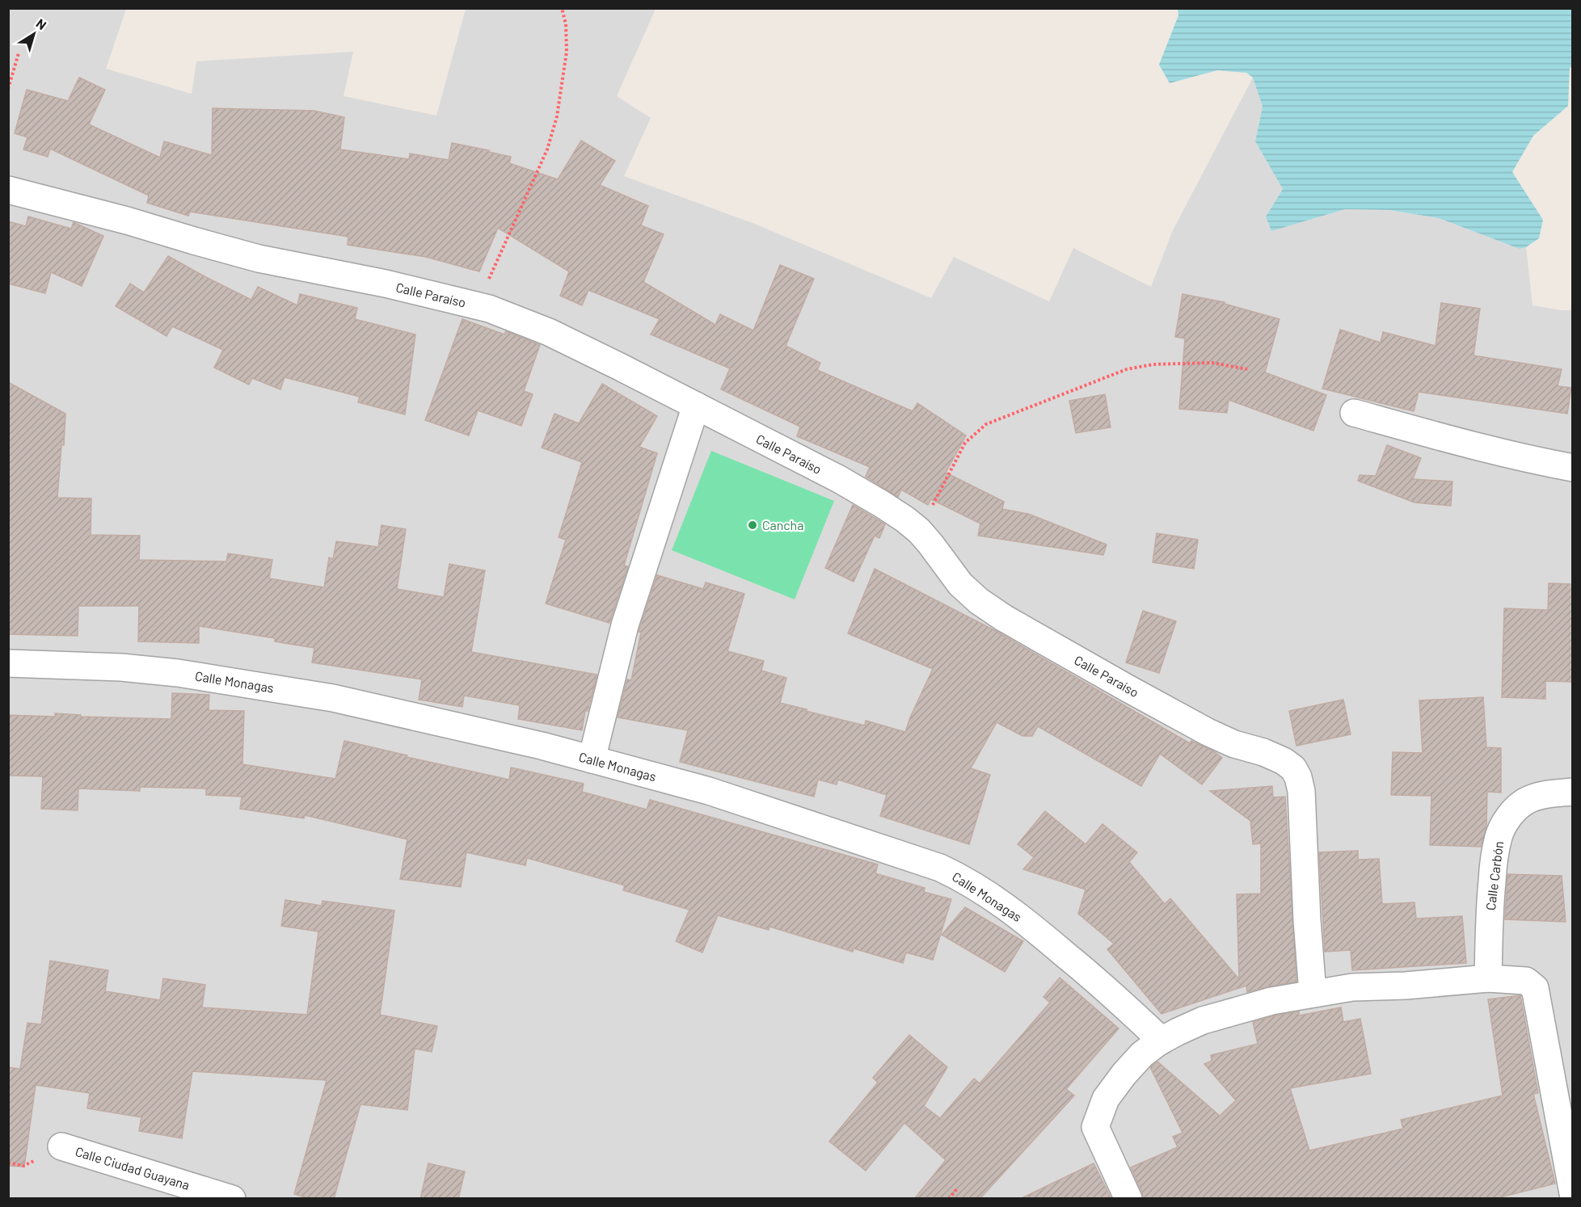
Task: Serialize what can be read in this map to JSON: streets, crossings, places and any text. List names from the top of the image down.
{
  "streets": {
    "street": [
      "Calle Paraíso",
      "Calle Monagas",
      "Calle Carbón",
      "Calle Ciudad Guayana"
    ]
  },
  "places": ["Cancha"],
  "north": "top right"
}
